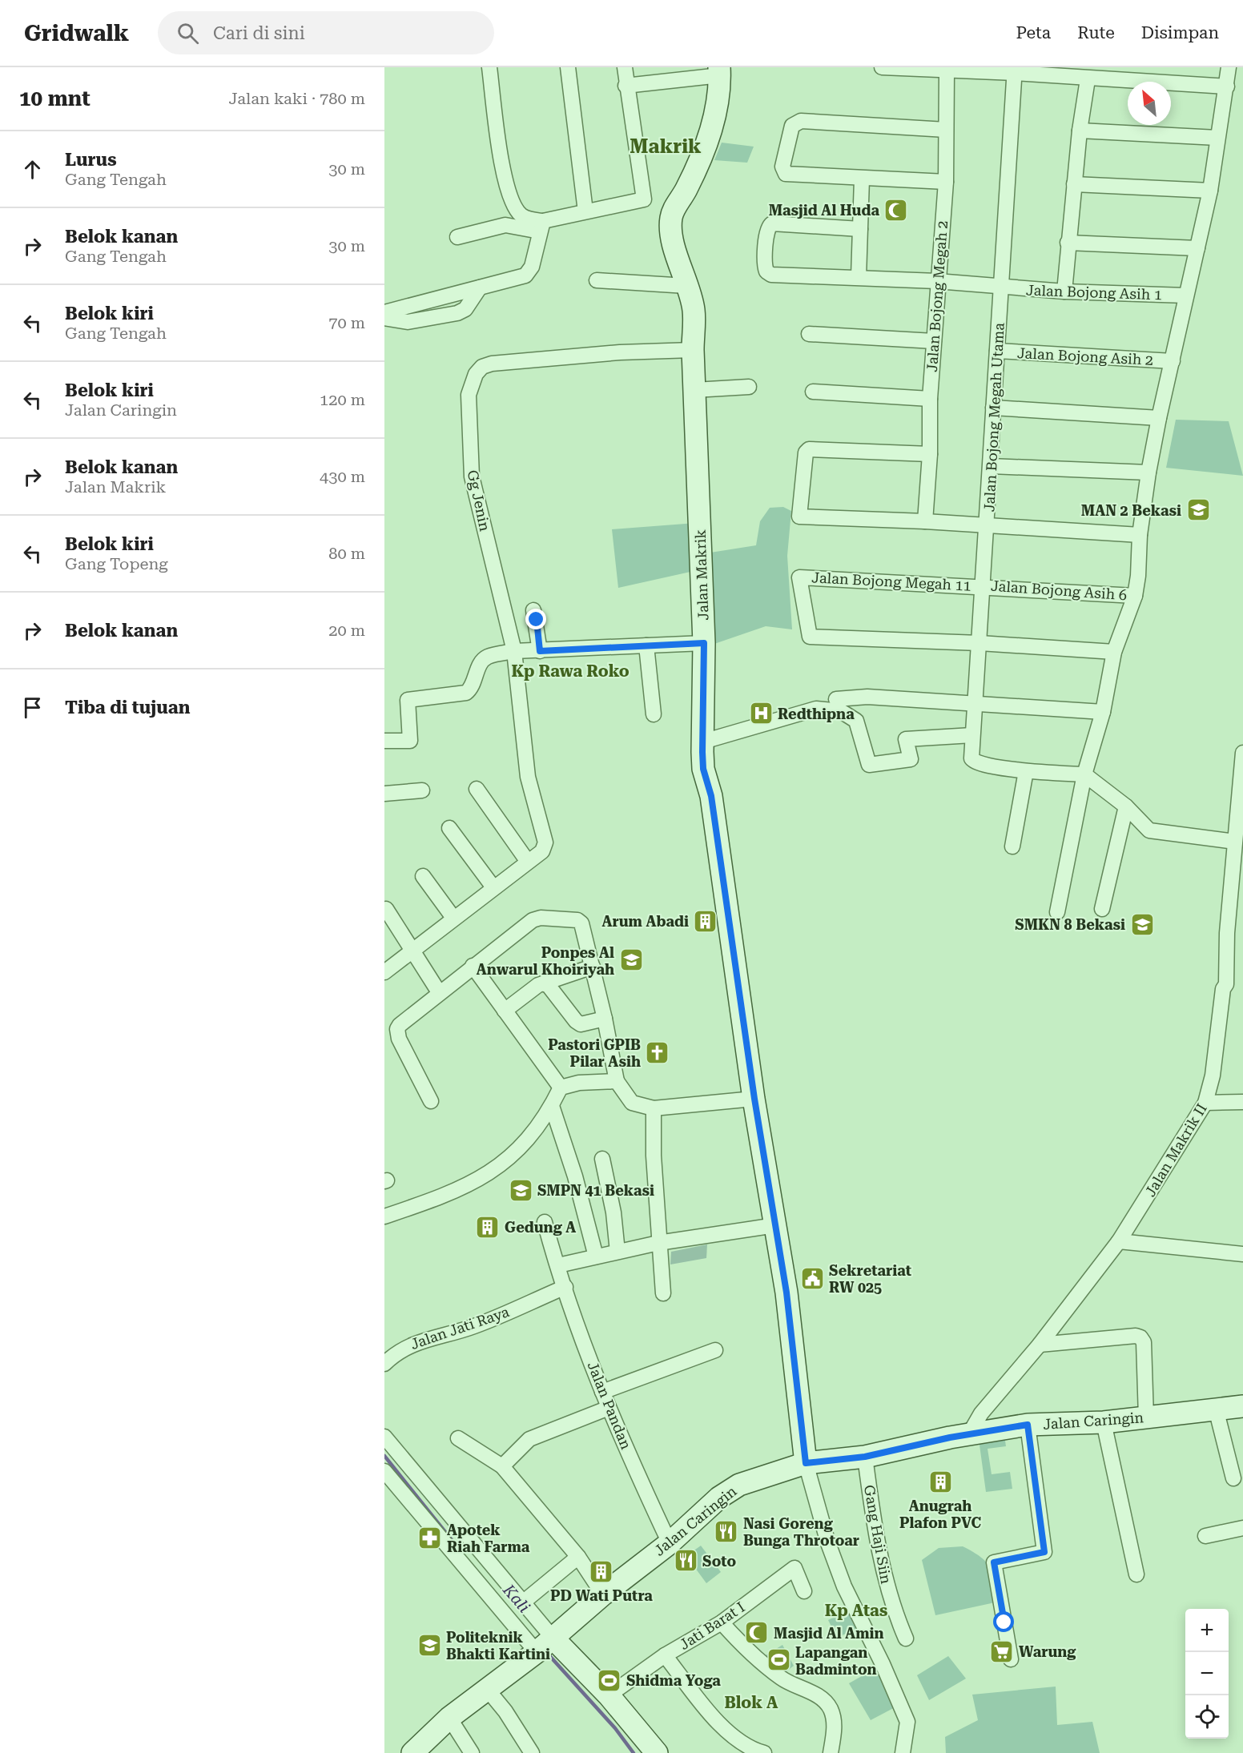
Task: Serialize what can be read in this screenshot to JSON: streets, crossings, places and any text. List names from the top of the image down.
{
  "streets": {
    "street": [
      "Jalan Bojong Asih 1",
      "Jalan Bojong Megah 2",
      "Jalan Bojong Asih 2",
      "Jalan Bojong Megah Utama",
      "Gg Jenin",
      "Jalan Makrik",
      "Jalan Bojong Megah 11",
      "Jalan Bojong Asih 6",
      "Jalan Makrik II",
      "Jalan Jati Raya",
      "Jalan Pandan",
      "Jalan Caringin",
      "Gang Haji Siin",
      "Jati Barat I"
    ]
  },
  "crossings": [
    ["Jalan Bojong Asih 1", "Jalan Bojong Megah 2"],
    ["Jalan Bojong Asih 1", "Jalan Bojong Megah Utama"],
    ["Jalan Bojong Asih 2", "Jalan Bojong Megah Utama"],
    ["Jalan Bojong Megah Utama", "Jalan Bojong Megah 11"],
    ["Jalan Bojong Megah Utama", "Jalan Bojong Asih 6"],
    ["Gg Jenin", "Jalan Makrik"],
    ["Jalan Makrik", "Jalan Caringin"],
    ["Jalan Bojong Megah 11", "Jalan Bojong Asih 6"],
    ["Jalan Makrik II", "Jalan Caringin"],
    ["Jalan Jati Raya", "Jalan Pandan"],
    ["Jalan Pandan", "Jalan Caringin"],
    ["Jalan Caringin", "Gang Haji Siin"]
  ],
  "districts": [
    "Makrik",
    "Kp Rawa Roko",
    "Kp Atas",
    "Blok A"
  ],
  "water": ["Kali"],
  "places": {
    "mosque": ["Masjid Al Huda", "Masjid Al Amin"],
    "school or university": [
      "MAN 2 Bekasi",
      "SMKN 8 Bekasi",
      "Ponpes Al Anwarul Khoiriyah",
      "SMPN 41 Bekasi",
      "Politeknik Bhakti Kartini"
    ],
    "hospital": ["Redthipna"],
    "building": [
      "Arum Abadi",
      "Gedung A",
      "Anugrah Plafon PVC",
      "PD Wati Putra"
    ],
    "church": ["Pastori GPIB Pilar Asih"],
    "public building": ["Sekretariat RW 025"],
    "restaurant": ["Nasi Goreng Bunga Throtoar", "Soto"],
    "pharmacy": ["Apotek Riah Farma"],
    "supermarket": ["Warung"],
    "sports": ["Lapangan Badminton", "Shidma Yoga"]
  },
  "north": "top left",
  "page": {
    "header": "Gridwalk",
    "search": "Cari di sini",
    "nav": ["Peta", "Rute", "Disimpan"],
    "heading": ["10 mnt", "Jalan kaki · 780 m"],
    "list": [
      ["Lurus", "Gang Tengah", "30 m"],
      ["Belok kanan", "Gang Tengah", "30 m"],
      ["Belok kiri", "Gang Tengah", "70 m"],
      ["Belok kiri", "Jalan Caringin", "120 m"],
      ["Belok kanan", "Jalan Makrik", "430 m"],
      ["Belok kiri", "Gang Topeng", "80 m"],
      ["Belok kanan", "20 m"],
      "Tiba di tujuan"
    ],
    "map_buttons": ["+", "−"]
  }
}
